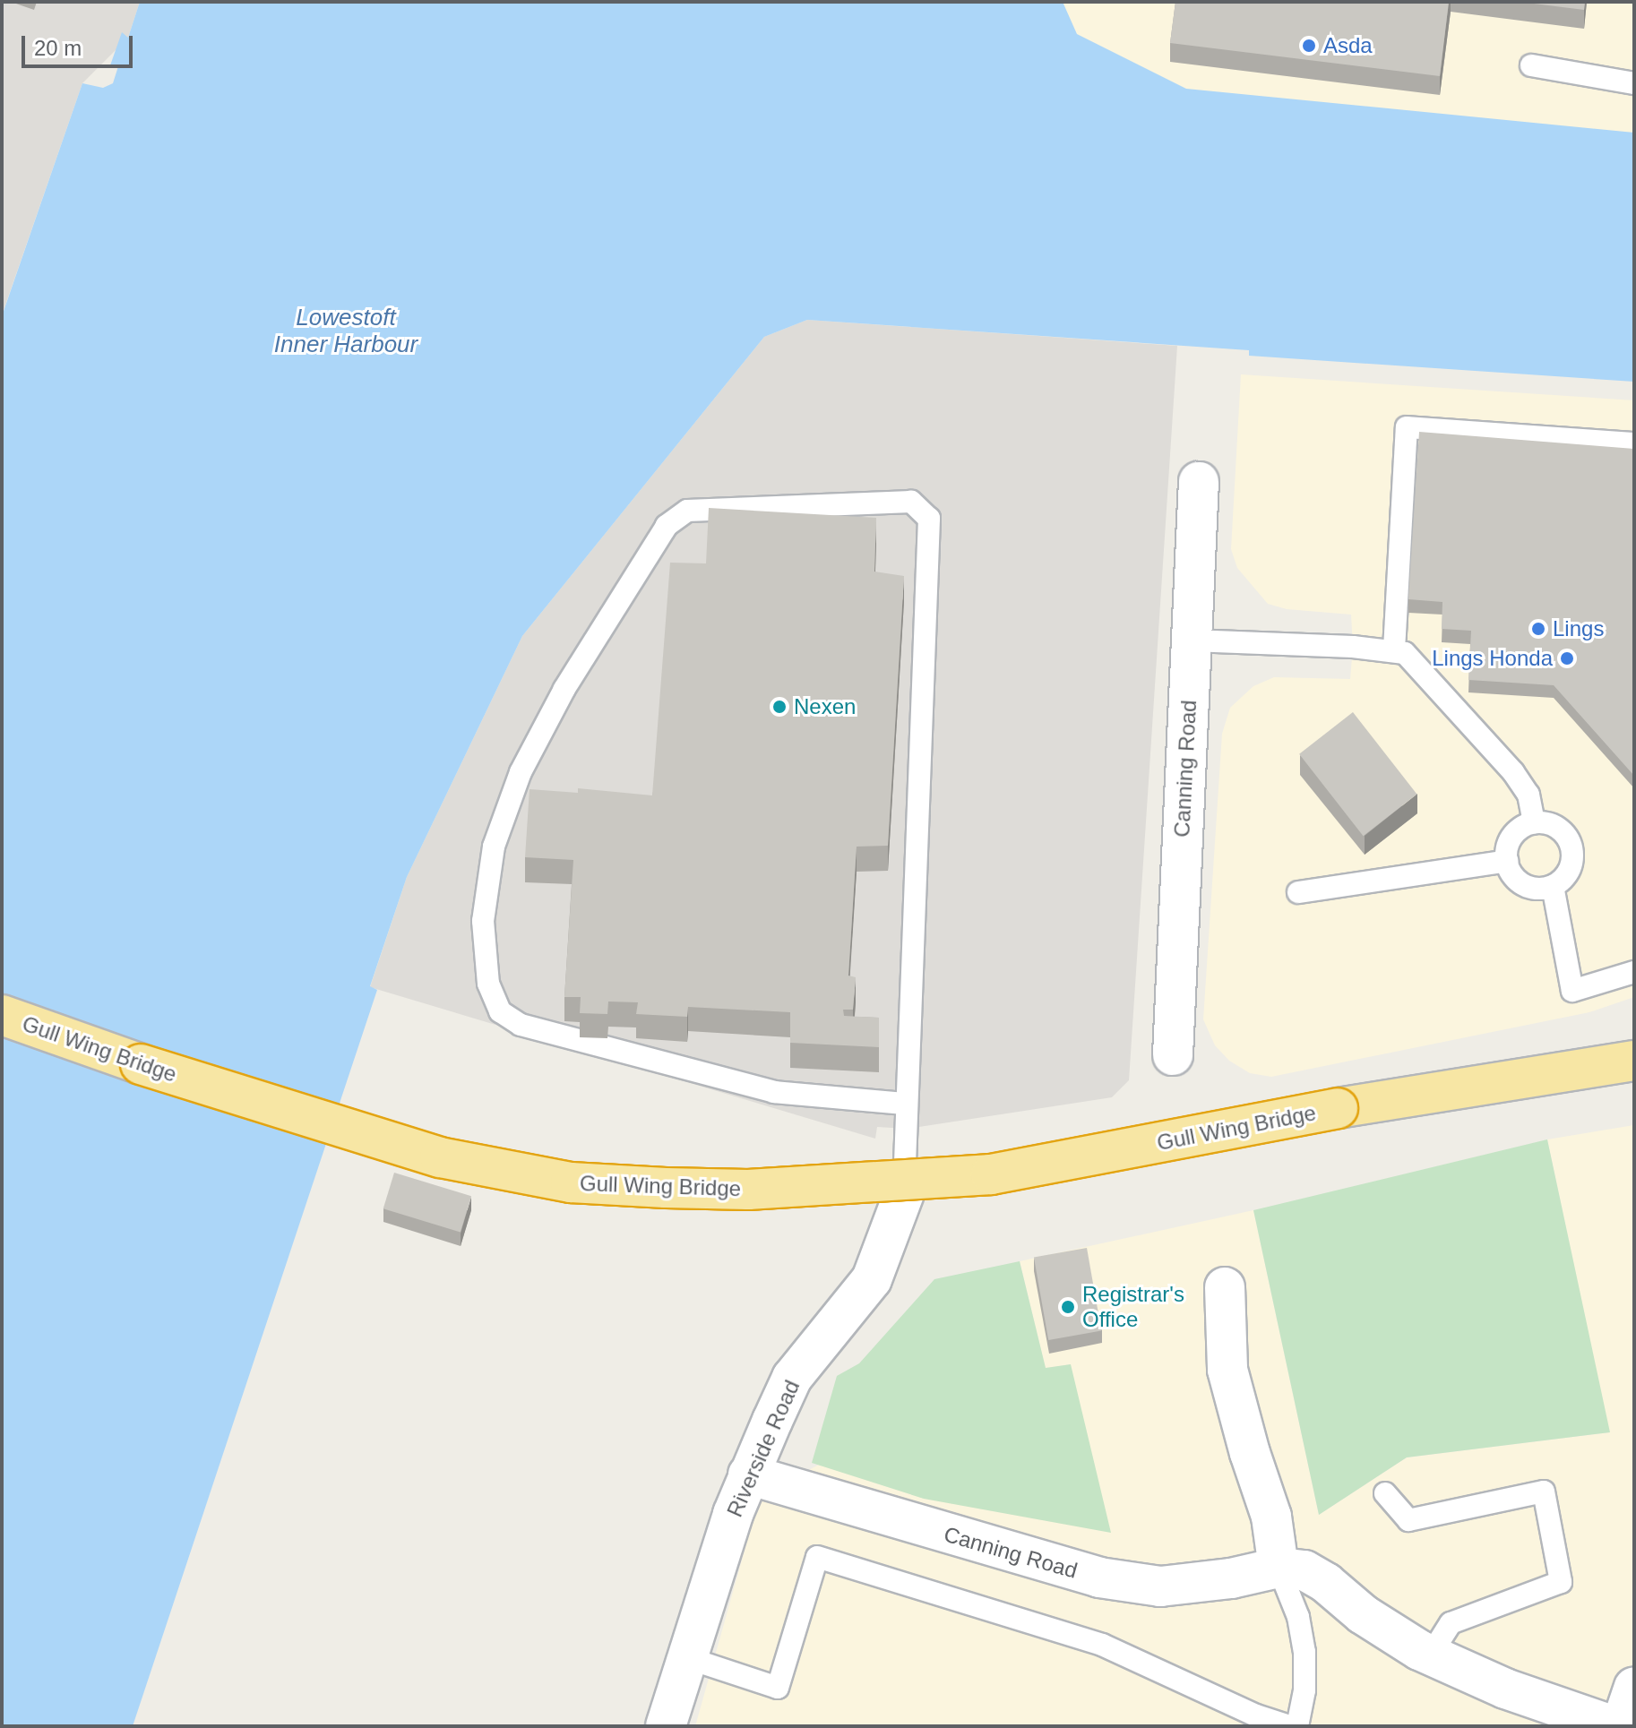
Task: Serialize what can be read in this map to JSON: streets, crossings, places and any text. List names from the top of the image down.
{
  "streets": {
    "highway": ["Gull Wing Bridge"],
    "street": ["Canning Road", "Riverside Road"]
  },
  "crossings": [
    ["Canning Road", "Riverside Road"]
  ],
  "water": ["Lowestoft Inner Harbour"],
  "places": [
    "Asda",
    "Lings",
    "Lings Honda",
    "Nexen",
    "Registrar's Office"
  ],
  "scale_bar": "20 m"
}
